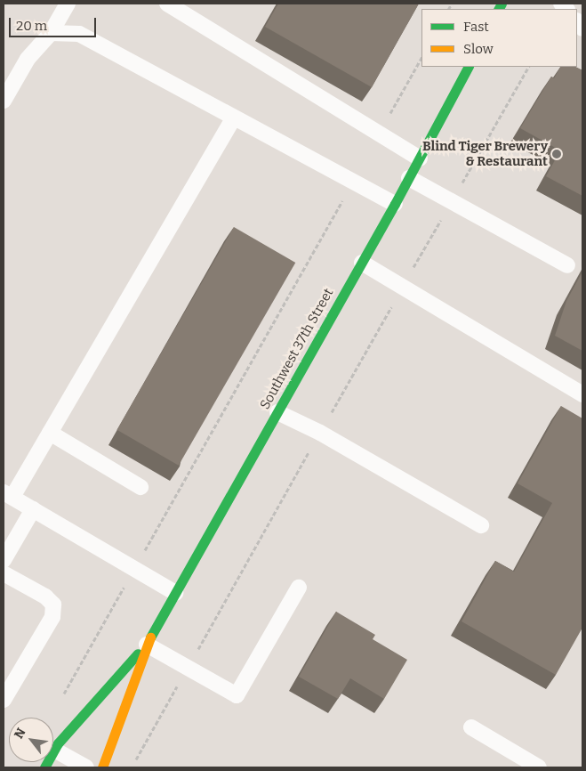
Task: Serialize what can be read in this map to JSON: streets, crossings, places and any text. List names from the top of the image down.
{
  "streets": {
    "main road": ["Southwest 37th Street"]
  },
  "places": ["Blind Tiger Brewery & Restaurant"],
  "legend": ["Fast", "Slow"],
  "scale_bar": "20 m",
  "north": "top left"
}
